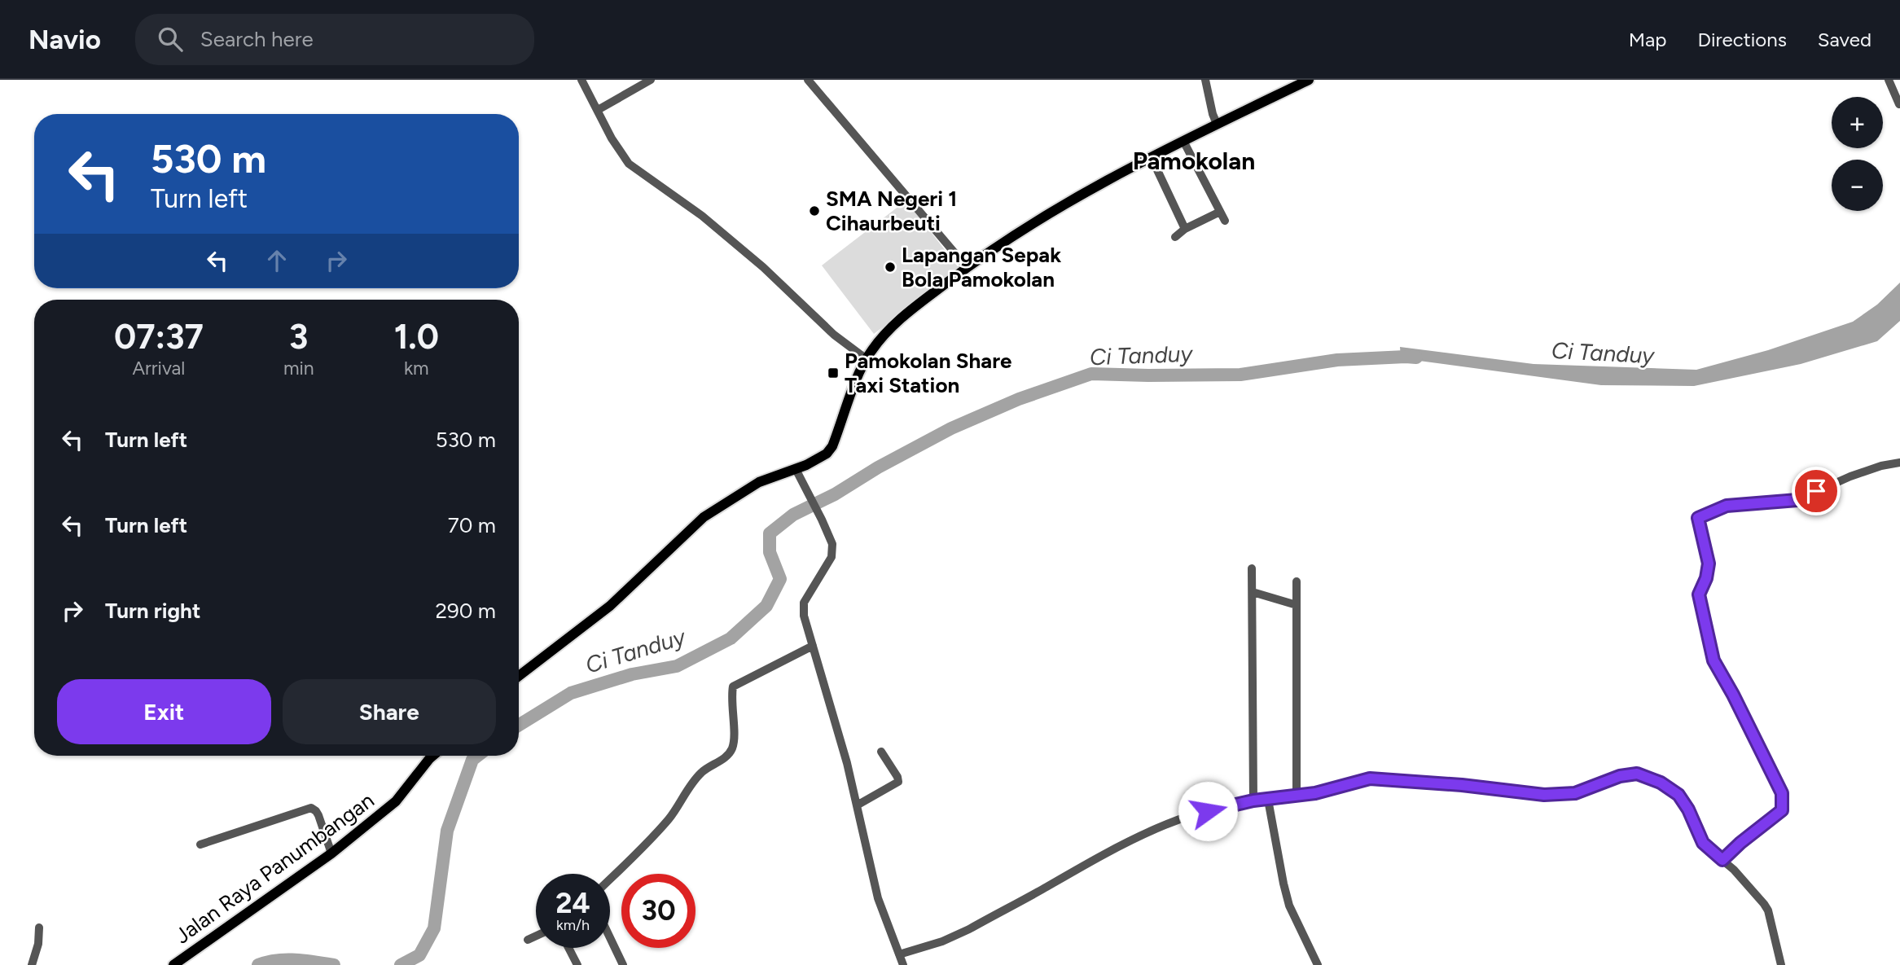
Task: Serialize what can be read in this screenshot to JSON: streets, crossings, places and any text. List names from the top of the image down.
{
  "streets": {
    "main road": ["Jalan Raya Panumbangan"]
  },
  "districts": ["Pamokolan"],
  "water": ["Ci Tanduy"],
  "places": {
    "other": ["SMA Negeri 1 Cihaurbeuti", "Lapangan Sepak Bola Pamokolan"],
    "transit": ["Pamokolan Share Taxi Station"]
  },
  "page": {
    "header": "Navio",
    "search": "Search here",
    "nav": ["Map", "Directions", "Saved"],
    "map_buttons": ["+", "−"],
    "turn": ["530 m", "Turn left"],
    "eta": [
      "07:37",
      "Arrival",
      "3",
      "min",
      "1.0",
      "km"
    ],
    "list": [
      {
        "name": "Turn left",
        "value": "530 m"
      },
      {
        "name": "Turn left",
        "value": "70 m"
      },
      {
        "name": "Turn right",
        "value": "290 m"
      }
    ],
    "buttons": ["Exit", "Share"],
    "speed": "24 km/h",
    "limit": "30"
  }
}
